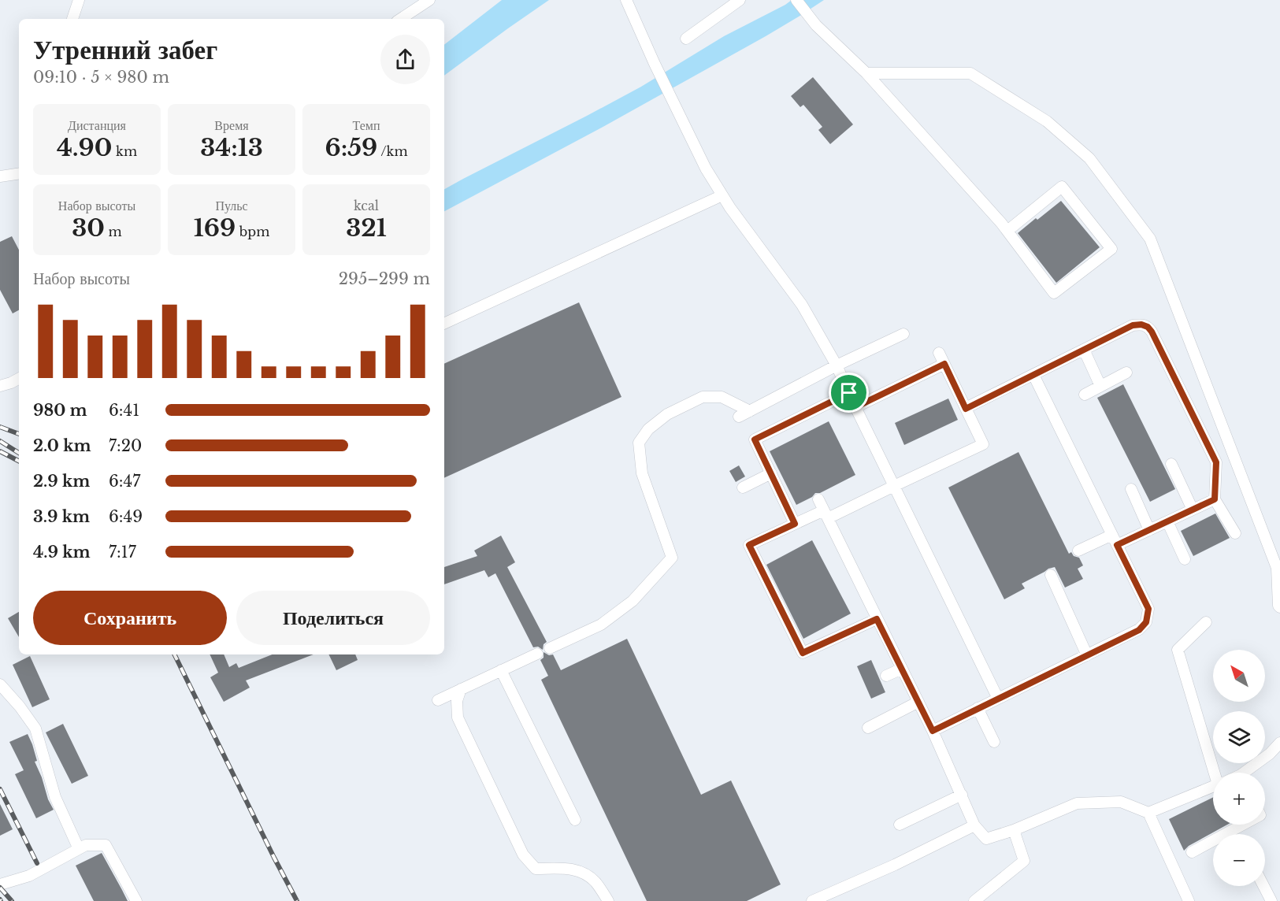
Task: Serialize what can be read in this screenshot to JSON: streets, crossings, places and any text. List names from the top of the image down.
{
  "north": "top left",
  "page": {
    "heading": ["Утренний забег", "09:10 · 5 × 980 m"],
    "stats": [
      ["Дистанция", "4.90 km"],
      ["Время", "34:13"],
      ["Темп", "6:59 /km"],
      ["Набор высоты", "30 m"],
      ["Пульс", "169 bpm"],
      ["kcal", "321"]
    ],
    "chart": ["Набор высоты", "295–299 m"],
    "list": [
      {
        "name": "980 m",
        "note": "6:41"
      },
      {
        "name": "2.0 km",
        "note": "7:20"
      },
      {
        "name": "2.9 km",
        "note": "6:47"
      },
      {
        "name": "3.9 km",
        "note": "6:49"
      },
      {
        "name": "4.9 km",
        "note": "7:17"
      }
    ],
    "buttons": ["Сохранить", "Поделиться"],
    "map_buttons": ["+", "−"]
  }
}
